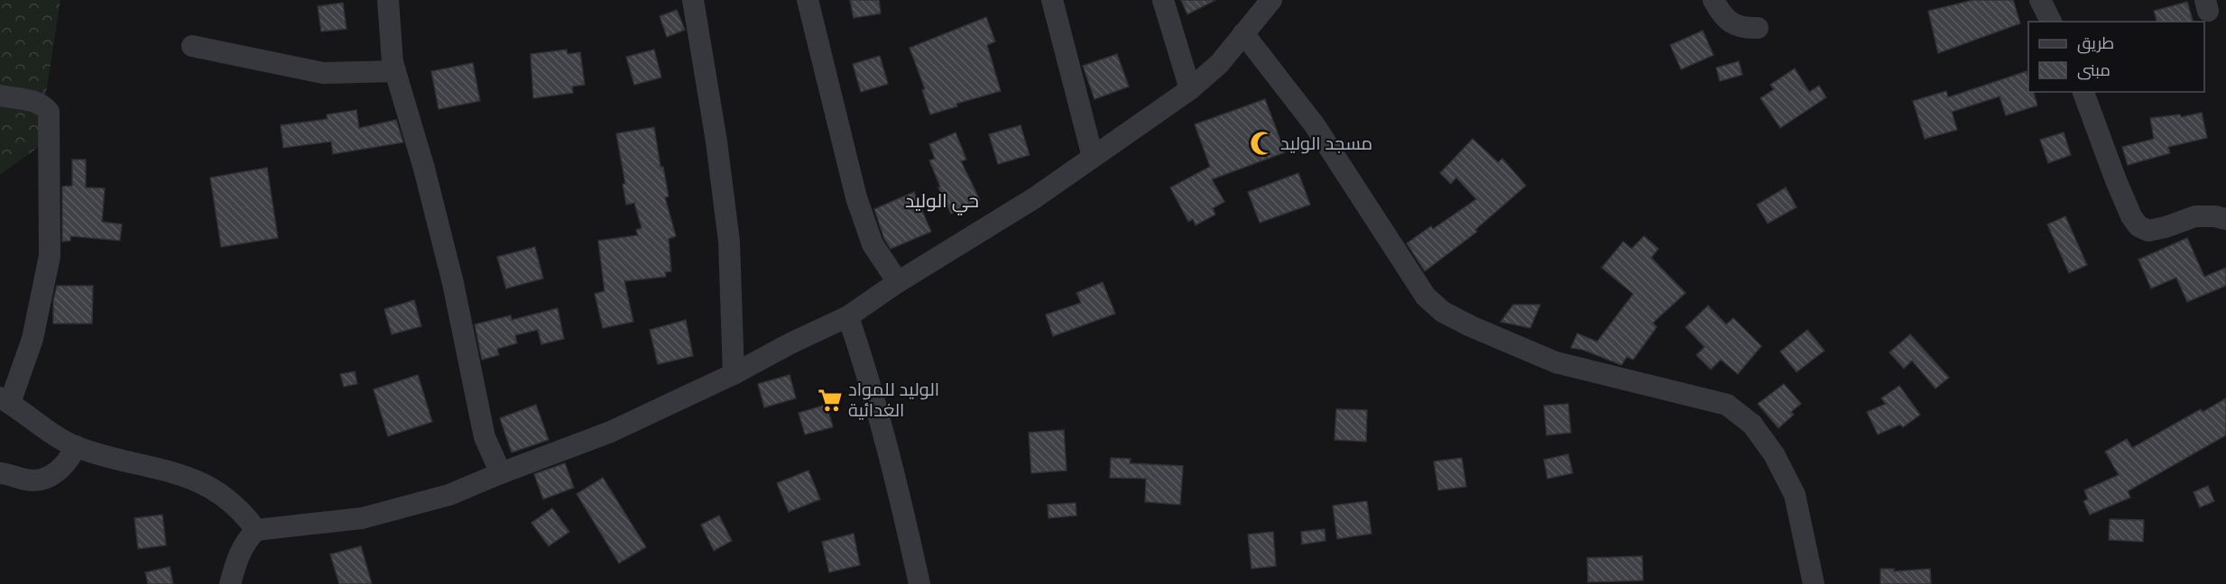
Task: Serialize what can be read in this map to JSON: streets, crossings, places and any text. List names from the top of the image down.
{
  "districts": ["حي الوليد"],
  "places": {
    "mosque": ["مسجد الوليد"],
    "supermarket": ["الوليد للمواد الغدائية"]
  },
  "legend": ["طريق", "مبنى"]
}
